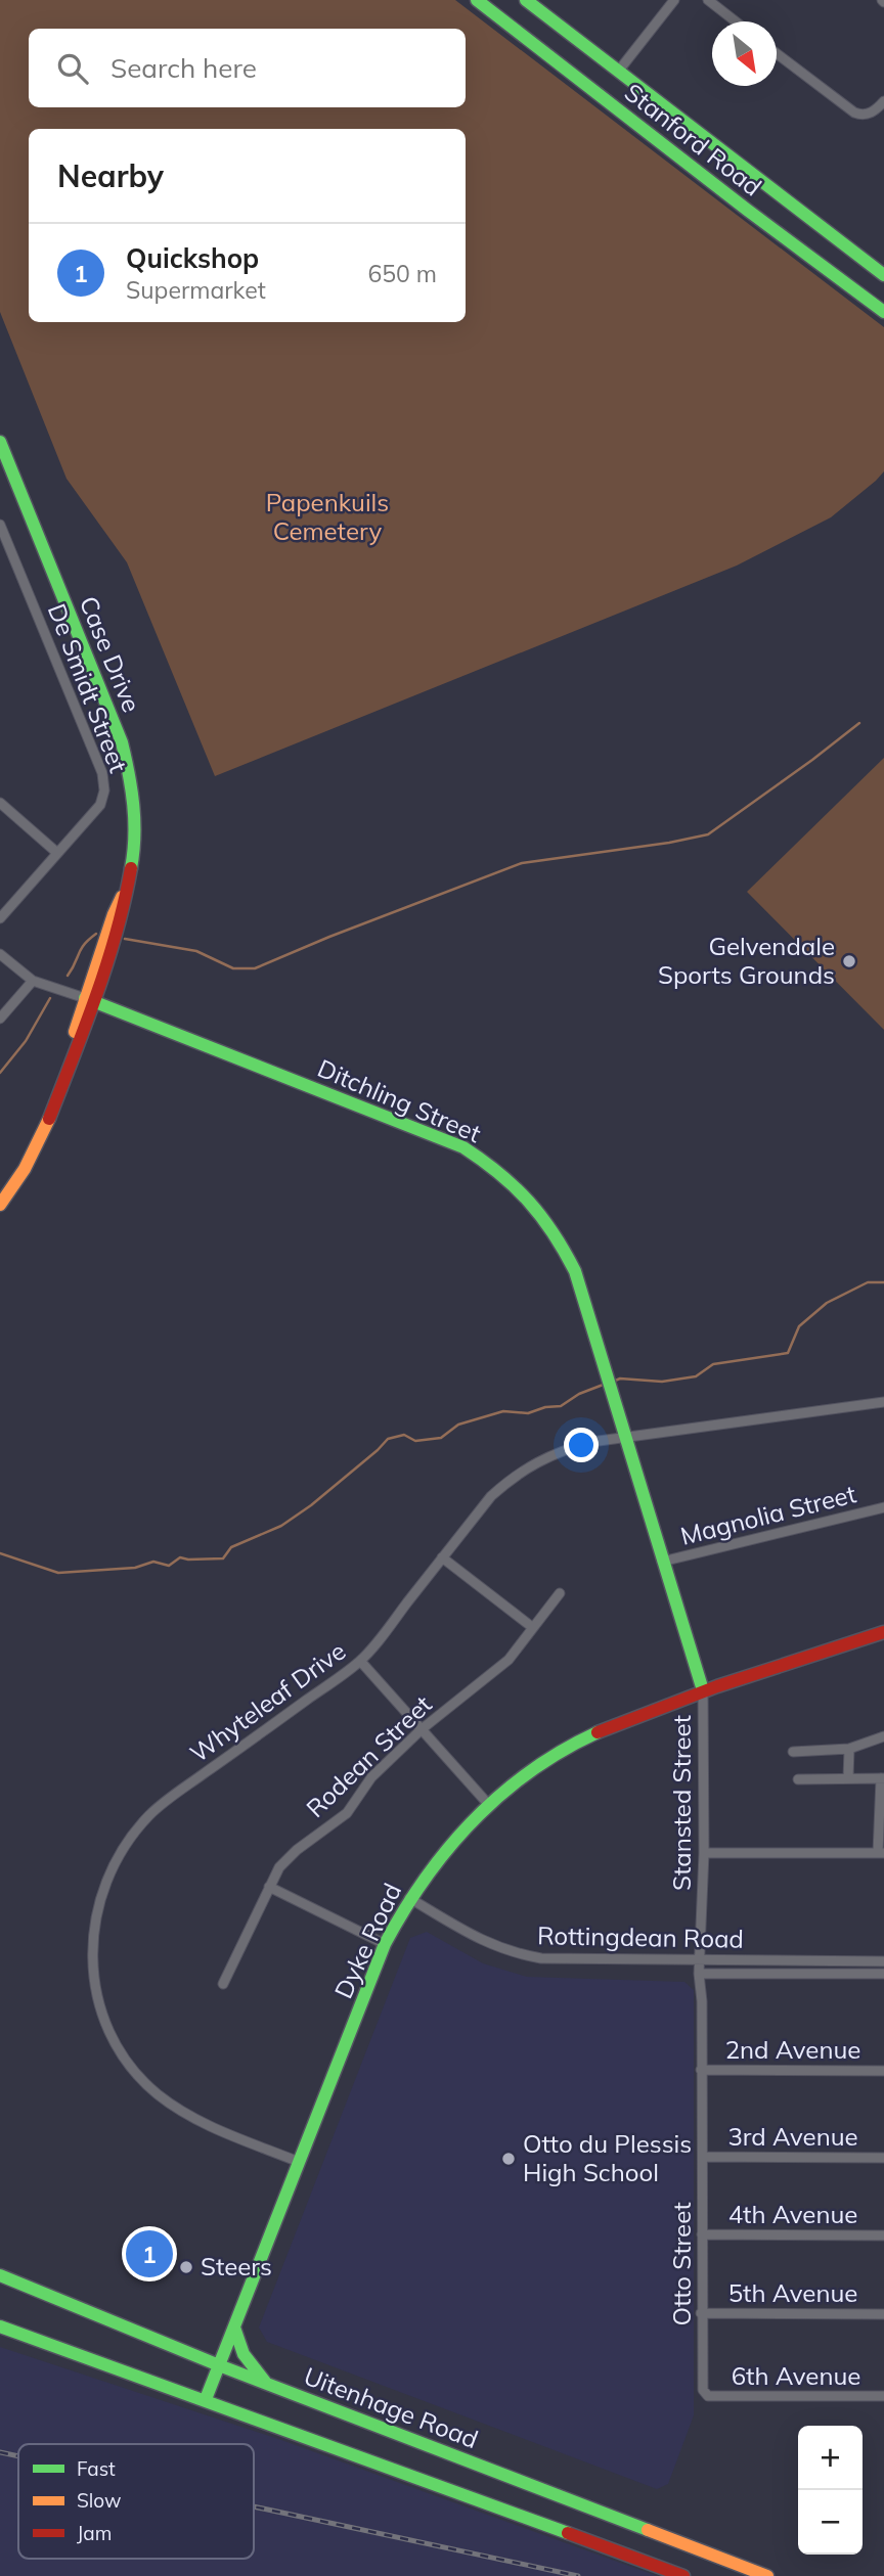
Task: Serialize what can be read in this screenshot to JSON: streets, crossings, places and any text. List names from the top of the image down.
{
  "streets": {
    "street": [
      "Stanford Road",
      "Case Drive",
      "De Smidt Street",
      "Ditchling Street",
      "Magnolia Street",
      "Whyteleaf Drive",
      "Rodean Street",
      "Stansted Street",
      "Rottingdean Road",
      "Dyke Road",
      "2nd Avenue",
      "3rd Avenue",
      "4th Avenue",
      "Otto Street",
      "5th Avenue",
      "6th Avenue",
      "Uitenhage Road"
    ]
  },
  "crossings": [
    ["Case Drive", "Ditchling Street"],
    ["Ditchling Street", "Magnolia Street"],
    ["Ditchling Street", "Whyteleaf Drive"],
    ["Ditchling Street", "Stansted Street"],
    ["Ditchling Street", "Dyke Road"],
    ["Whyteleaf Drive", "Dyke Road"],
    ["Stansted Street", "Rottingdean Road"],
    ["Stansted Street", "Dyke Road"],
    ["Stansted Street", "Otto Street"],
    ["Rottingdean Road", "Dyke Road"],
    ["Rottingdean Road", "Otto Street"],
    ["Dyke Road", "Uitenhage Road"],
    ["2nd Avenue", "Otto Street"],
    ["3rd Avenue", "Otto Street"],
    ["4th Avenue", "Otto Street"],
    ["Otto Street", "5th Avenue"],
    ["Otto Street", "6th Avenue"]
  ],
  "parks": ["Papenkuils Cemetery"],
  "places": ["Gelvendale Sports Grounds", "Otto du Plessis High School", "Steers"],
  "legend": ["Fast", "Slow", "Jam"],
  "north": "bottom right",
  "page": {
    "search": "Search here",
    "heading": "Nearby",
    "list": [
      {
        "mark": "1",
        "name": "Quickshop",
        "note": "Supermarket",
        "value": "650 m"
      }
    ],
    "pins": "1",
    "map_buttons": ["+", "−"]
  }
}
